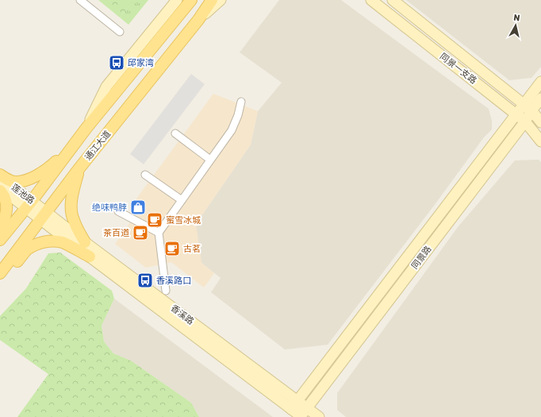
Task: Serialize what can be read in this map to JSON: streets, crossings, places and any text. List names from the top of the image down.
{
  "streets": {
    "main road": ["通江大道"],
    "street": [
      "同景一支路",
      "莲池路",
      "同景路",
      "香溪路"
    ]
  },
  "crossings": [
    ["同景一支路", "同景路"],
    ["通江大道", "莲池路"],
    ["通江大道", "香溪路"],
    ["莲池路", "香溪路"],
    ["同景路", "香溪路"]
  ],
  "places": {
    "bus stop": ["邱家湾", "香溪路口"],
    "shop": ["绝味鸭脖"],
    "cafe": ["蜜雪冰城", "茶百道", "古茗"]
  },
  "north": "top"
}
